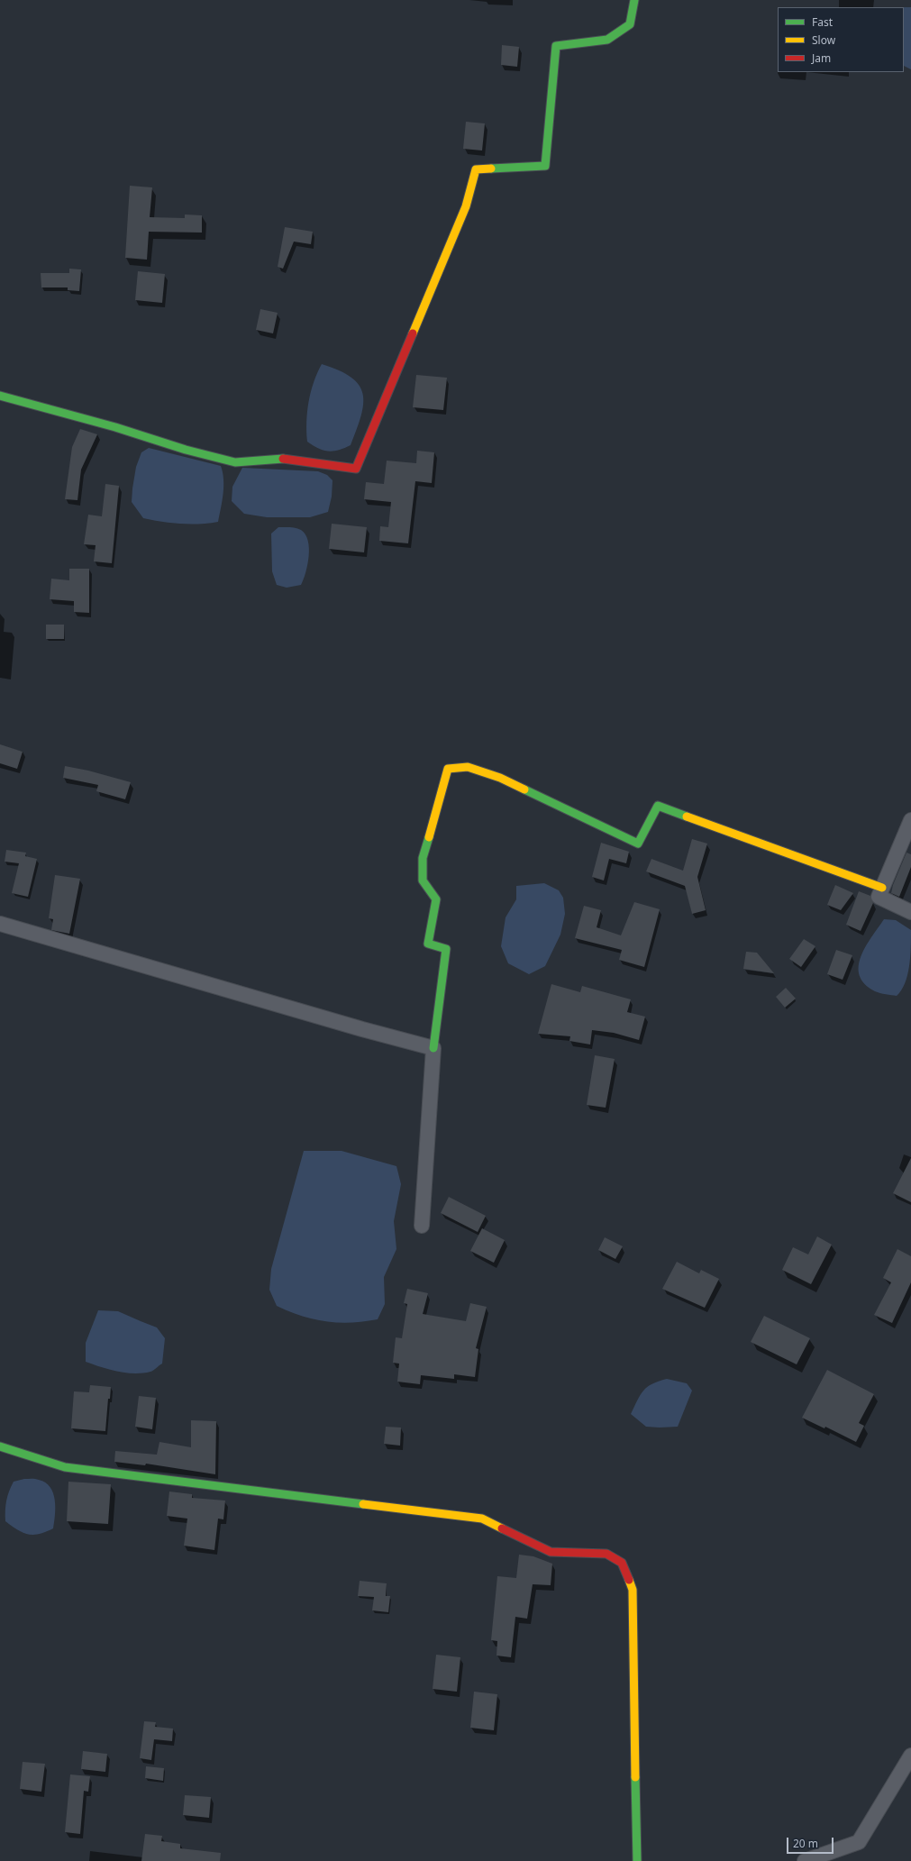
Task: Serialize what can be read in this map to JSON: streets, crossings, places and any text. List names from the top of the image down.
{
  "legend": ["Fast", "Slow", "Jam"],
  "scale_bar": "20 m"
}
